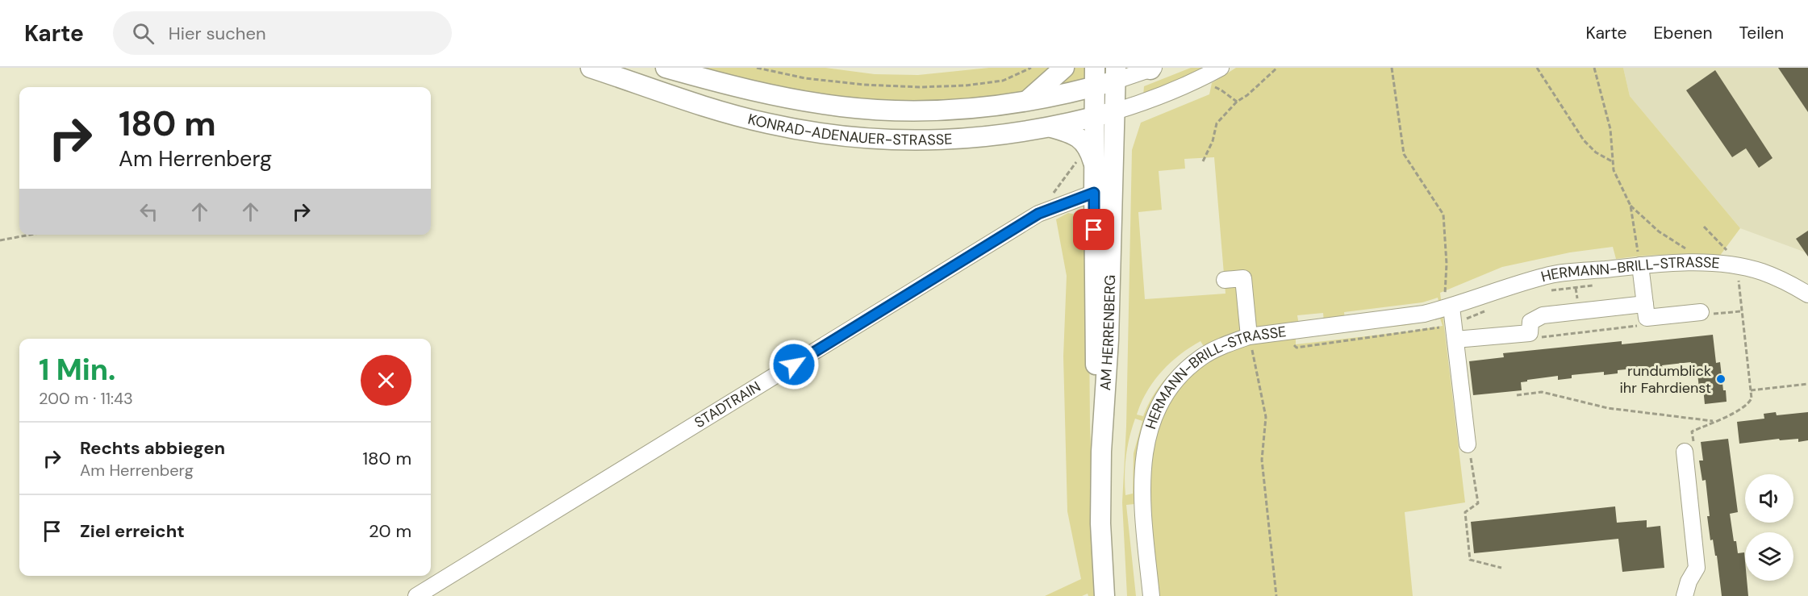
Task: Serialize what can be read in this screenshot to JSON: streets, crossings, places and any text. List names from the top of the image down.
{
  "streets": {
    "main road": ["KONRAD-ADENAUER-STRASSE", "AM HERRENBERG"],
    "street": ["HERMANN-BRILL-STRASSE", "STADTRAIN"]
  },
  "crossings": [
    ["KONRAD-ADENAUER-STRASSE", "AM HERRENBERG"],
    ["AM HERRENBERG", "STADTRAIN"]
  ],
  "places": ["rundumblick ihr Fahrdienst"],
  "page": {
    "header": "Karte",
    "search": "Hier suchen",
    "nav": ["Karte", "Ebenen", "Teilen"],
    "turn": ["180 m", "Am Herrenberg"],
    "heading": ["1 Min.", "200 m · 11:43"],
    "list": [
      {
        "name": "Rechts abbiegen",
        "note": "Am Herrenberg",
        "value": "180 m"
      },
      {
        "name": "Ziel erreicht",
        "value": "20 m"
      }
    ]
  }
}
